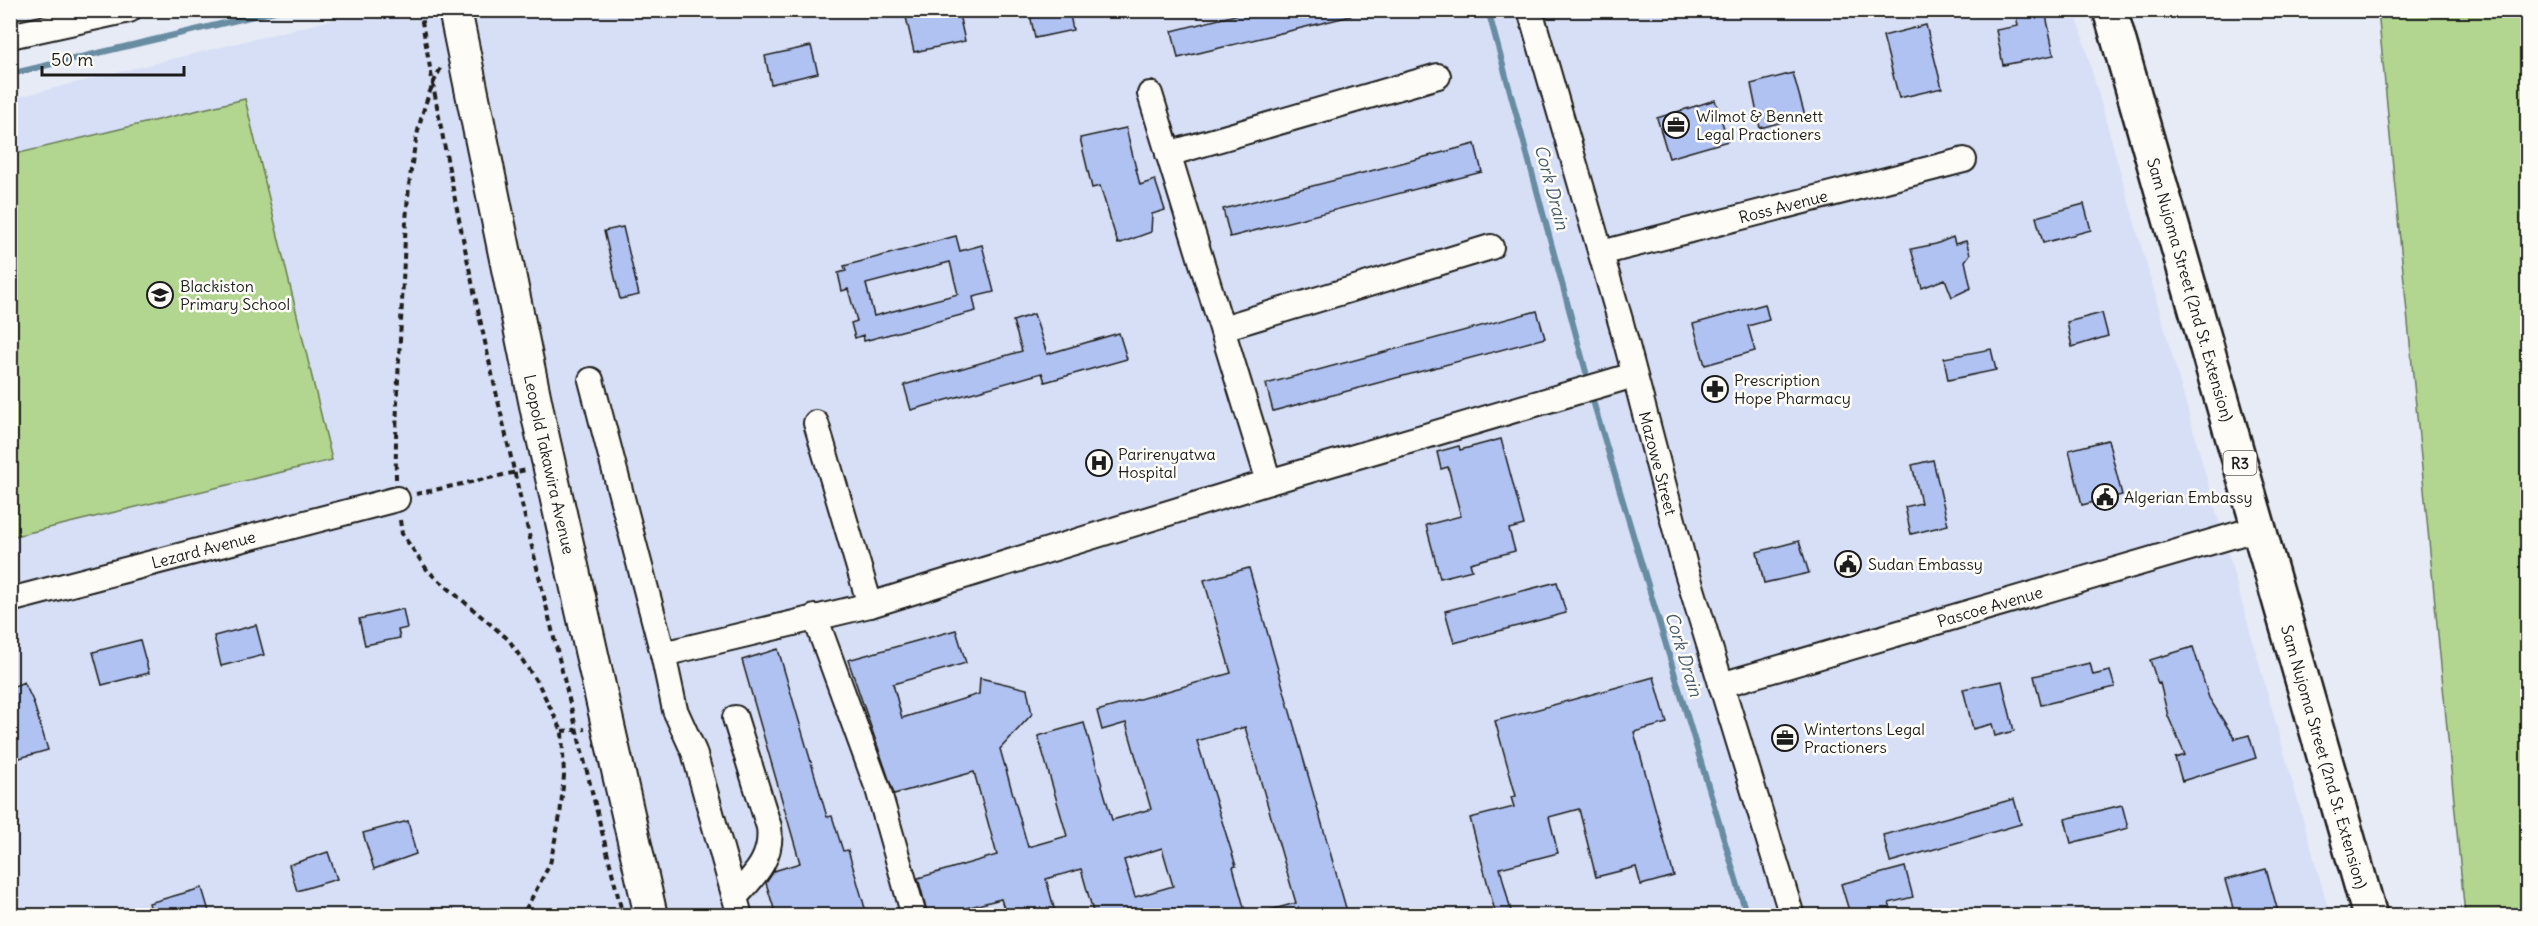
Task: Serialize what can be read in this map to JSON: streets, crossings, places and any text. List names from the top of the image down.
{
  "streets": {
    "highway": ["Sam Nujoma Street (2nd St. Extension)", "R3"],
    "main road": ["Leopold Takawira Avenue"],
    "street": [
      "Ross Avenue",
      "Mazowe Street",
      "Lezard Avenue",
      "Pascoe Avenue"
    ]
  },
  "crossings": [
    ["Ross Avenue", "Mazowe Street"],
    ["Sam Nujoma Street (2nd St. Extension)", "Pascoe Avenue"],
    ["Mazowe Street", "Pascoe Avenue"]
  ],
  "water": ["Cork Drain"],
  "places": {
    "office": ["Wilmot & Bennett Legal Practioners", "Wintertons Legal Practioners"],
    "school or university": ["Blackiston Primary School"],
    "pharmacy": ["Prescription Hope Pharmacy"],
    "hospital": ["Parirenyatwa Hospital"],
    "public building": ["Algerian Embassy", "Sudan Embassy"]
  },
  "scale_bar": "50 m"
}
